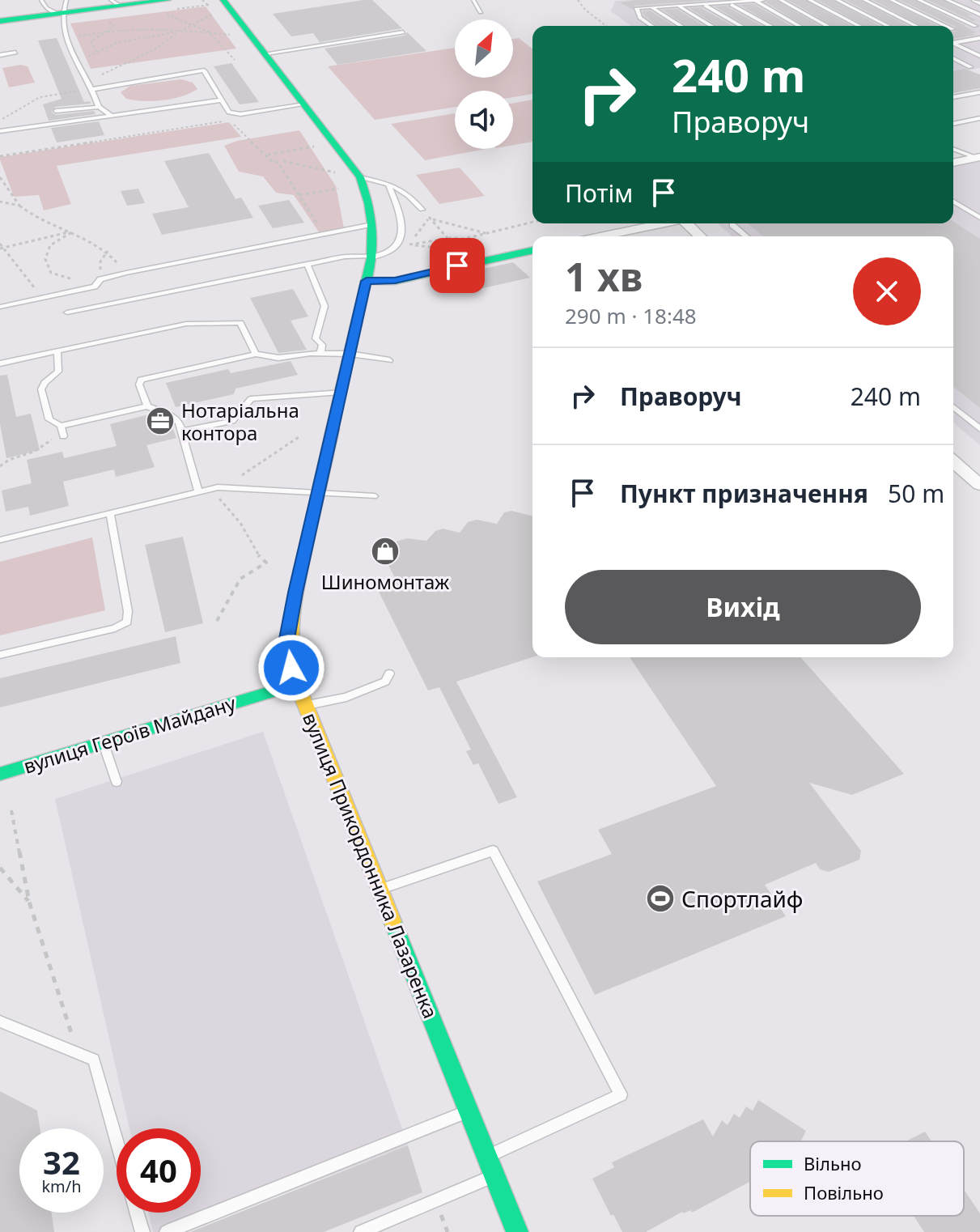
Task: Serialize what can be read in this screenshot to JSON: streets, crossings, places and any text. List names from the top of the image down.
{
  "streets": {
    "street": ["вулиця Героїв Майдану", "вулиця Прикордонника Лазаренка"]
  },
  "crossings": [
    ["вулиця Героїв Майдану", "вулиця Прикордонника Лазаренка"]
  ],
  "places": {
    "office": ["Нотаріальна контора"],
    "shop": ["Шиномонтаж"],
    "sports": ["Спортлайф"]
  },
  "legend": ["Вільно", "Повільно"],
  "north": "top right",
  "page": {
    "turn": ["240 m", "Праворуч"],
    "then": "Потім",
    "heading": ["1 хв", "290 m · 18:48"],
    "list": [
      {
        "name": "Праворуч",
        "value": "240 m"
      },
      {
        "name": "Пункт призначення",
        "value": "50 m"
      }
    ],
    "buttons": "Вихід",
    "speed": "32 km/h",
    "limit": "40"
  }
}
